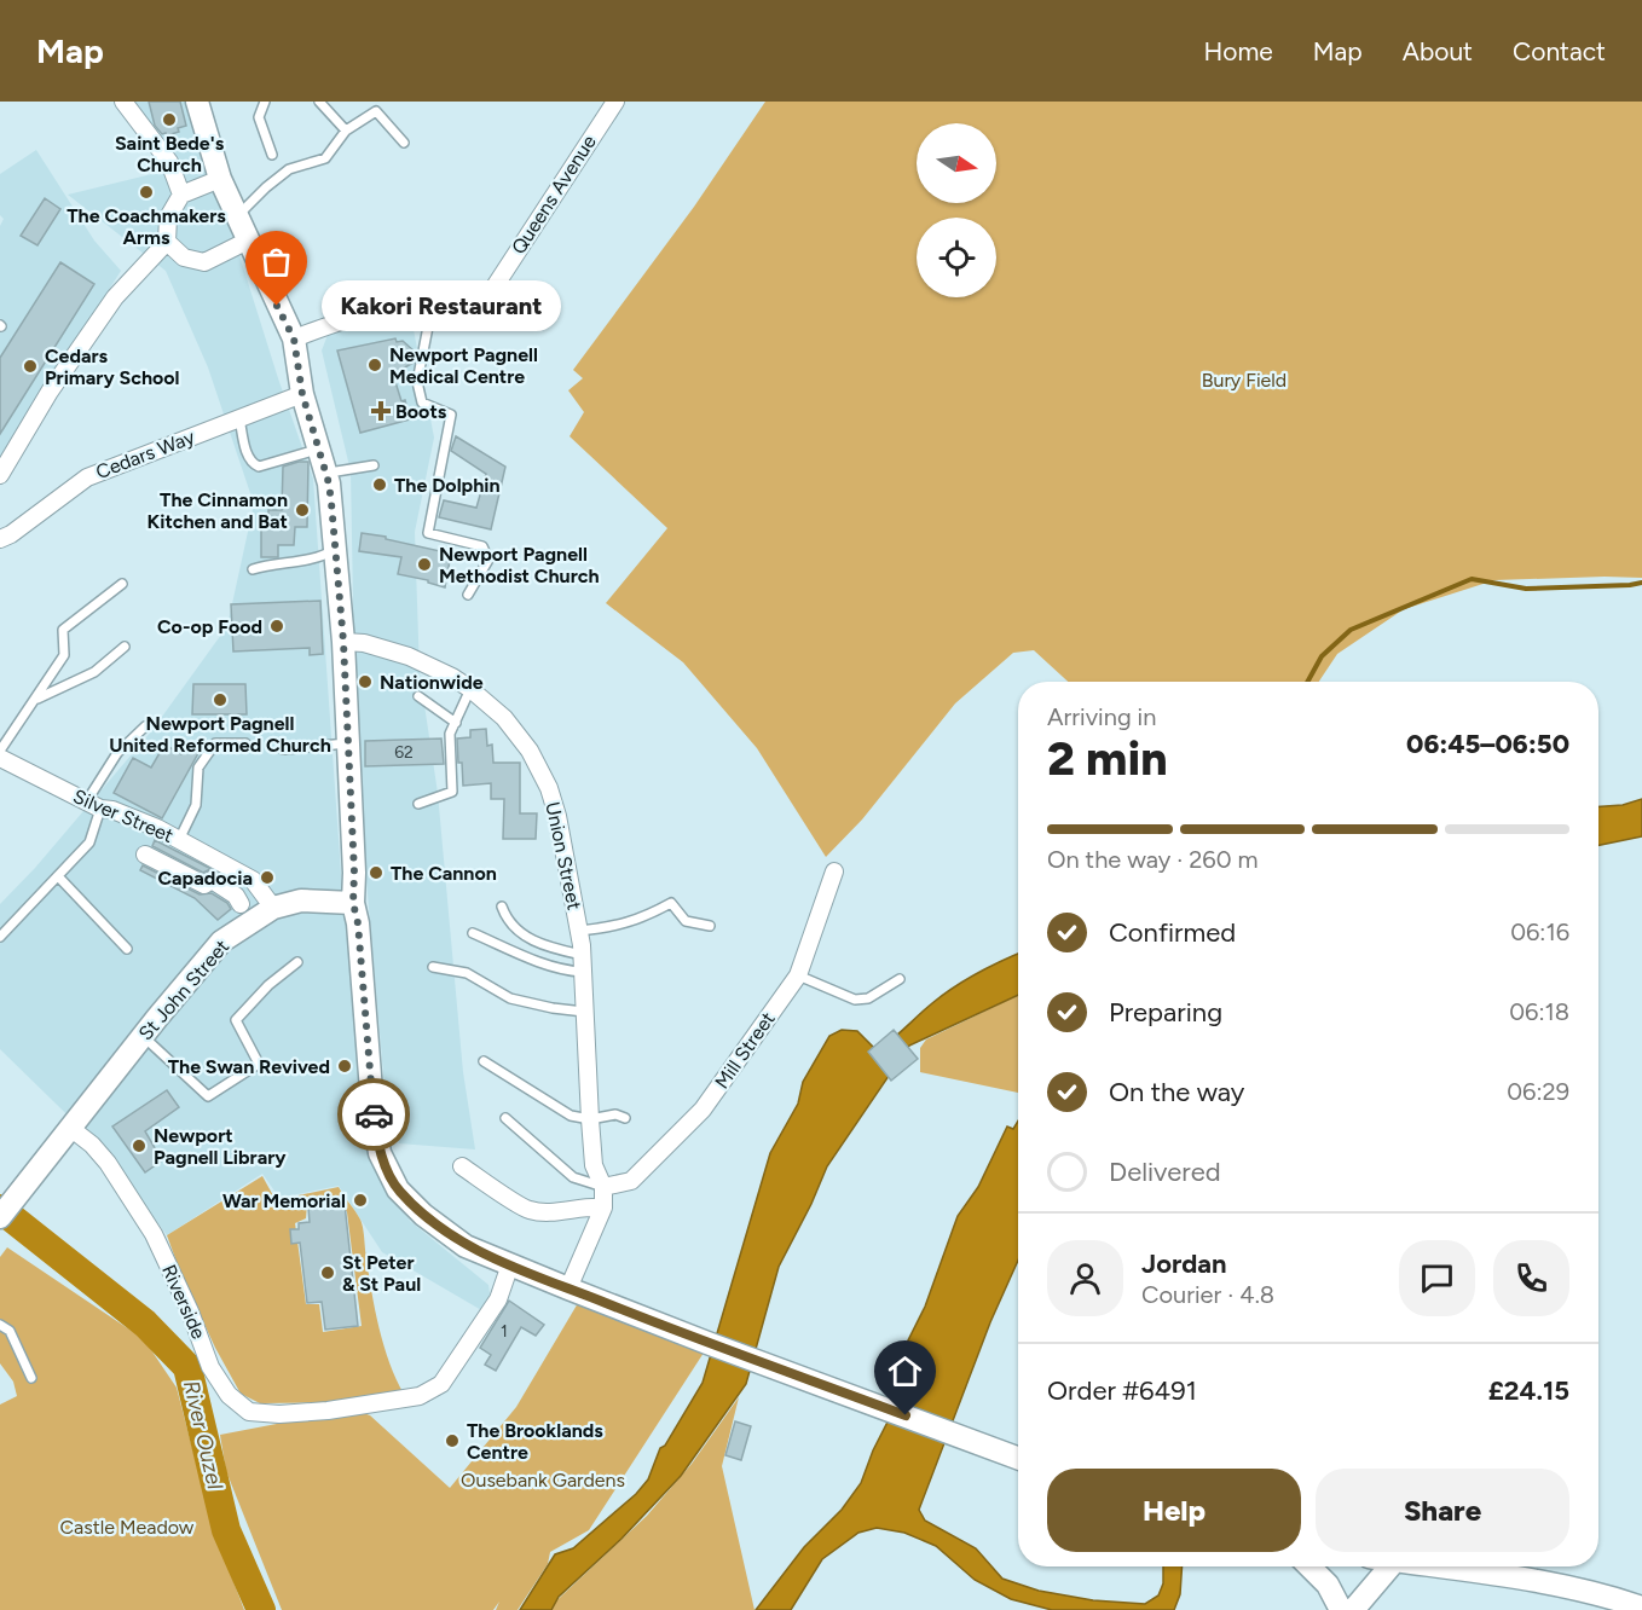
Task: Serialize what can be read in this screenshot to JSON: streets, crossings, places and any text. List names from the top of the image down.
{
  "streets": {
    "main road": ["St John Street"],
    "street": [
      "Queens Avenue",
      "Cedars Way",
      "Silver Street",
      "Union Street",
      "Mill Street",
      "Riverside"
    ]
  },
  "crossings": [
    ["Silver Street", "St John Street"],
    ["Union Street", "Mill Street"],
    ["St John Street", "Riverside"]
  ],
  "water": ["River Ouzel"],
  "parks": ["Bury Field", "Ousebank Gardens", "Castle Meadow"],
  "places": {
    "other": [
      "Saint Bede's Church",
      "The Coachmakers Arms",
      "Kakori Restaurant",
      "Newport Pagnell Medical Centre",
      "Cedars Primary School",
      "The Dolphin",
      "The Cinnamon Kitchen and Bat",
      "Newport Pagnell Methodist Church",
      "Co-op Food",
      "Nationwide",
      "Newport Pagnell United Reformed Church",
      "The Cannon",
      "Capadocia",
      "The Swan Revived",
      "Newport Pagnell Library",
      "War Memorial",
      "St Peter & St Paul",
      "The Brooklands Centre"
    ],
    "health": ["Boots"]
  },
  "house_numbers": ["62", "1"],
  "north": "right",
  "page": {
    "header": "Map",
    "nav": [
      "Home",
      "Map",
      "About",
      "Contact"
    ],
    "bubble": "Kakori Restaurant",
    "heading": ["2 min", "Arriving in", "06:45–06:50"],
    "panel": [
      "Jordan",
      "Courier · 4.8",
      "Order #6491",
      "£24.15"
    ],
    "bar": "On the way · 260 m",
    "list": [
      ["Confirmed", "06:16"],
      ["Preparing", "06:18"],
      ["On the way", "06:29"],
      "Delivered"
    ],
    "buttons": ["Help", "Share"]
  }
}
